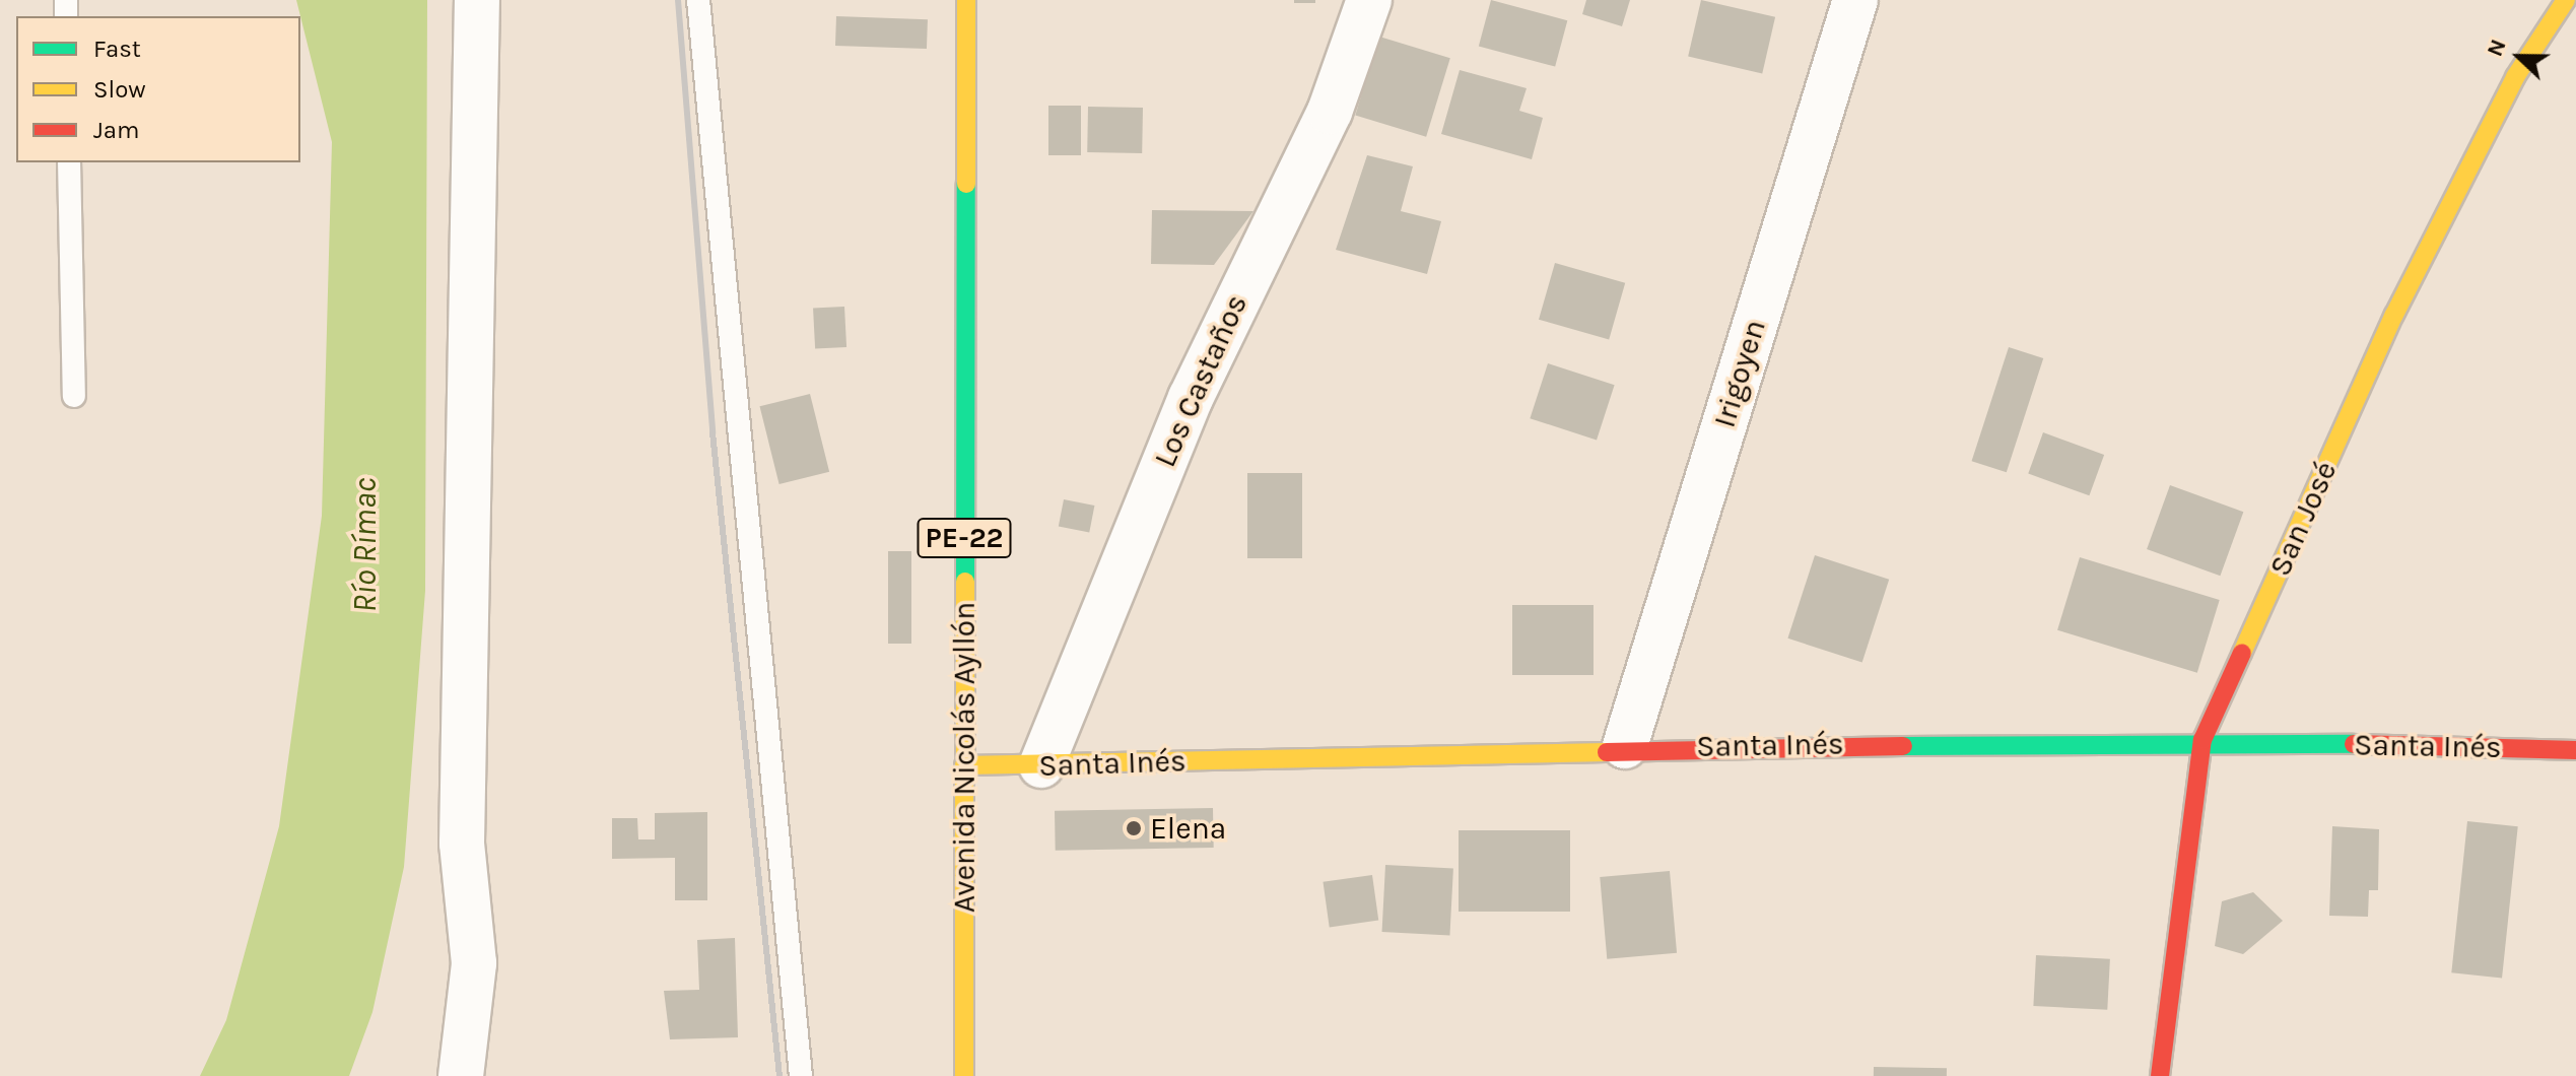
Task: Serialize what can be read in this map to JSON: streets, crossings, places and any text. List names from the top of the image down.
{
  "streets": {
    "main road": [
      "San José",
      "PE-22",
      "Santa Inés",
      "Avenida Nicolás Ayllón"
    ],
    "street": ["Irigoyen", "Los Castaños"]
  },
  "crossings": [
    ["Irigoyen", "Santa Inés"],
    ["Los Castaños", "Santa Inés"],
    ["San José", "Santa Inés"],
    ["Santa Inés", "Avenida Nicolás Ayllón"]
  ],
  "water": ["Río Rímac"],
  "places": ["Elena"],
  "legend": ["Fast", "Slow", "Jam"],
  "north": "left"
}
